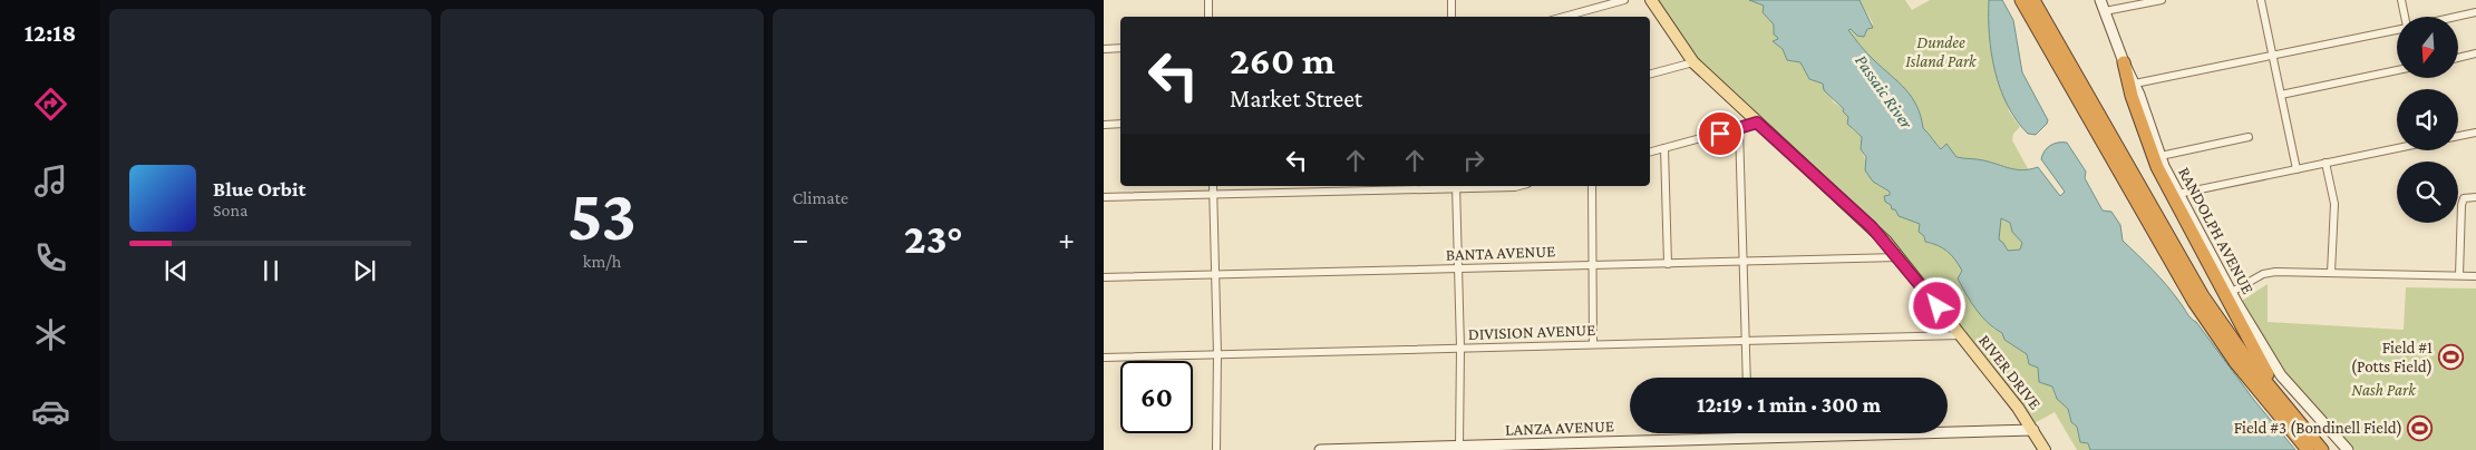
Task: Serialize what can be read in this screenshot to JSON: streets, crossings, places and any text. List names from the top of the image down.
{
  "streets": {
    "main road": ["RIVER DRIVE"],
    "street": [
      "RANDOLPH AVENUE",
      "BANTA AVENUE",
      "DIVISION AVENUE",
      "LANZA AVENUE"
    ]
  },
  "crossings": [
    ["BANTA AVENUE", "RIVER DRIVE"],
    ["DIVISION AVENUE", "RIVER DRIVE"],
    ["RIVER DRIVE", "LANZA AVENUE"]
  ],
  "water": ["Passaic River"],
  "parks": ["Dundee Island Park", "Nash Park"],
  "places": {
    "sports": ["Field #1 (Potts Field)", "Field #3 (Bondinell Field)"]
  },
  "north": "bottom",
  "page": {
    "tabs": "12:18",
    "tile": [
      ["53", "km/h"],
      "Climate"
    ],
    "turn": ["260 m", "Market Street"],
    "song": ["Blue Orbit", "Sona"],
    "heat": ["−", "23°", "+"],
    "limit": "60",
    "trip": "12:19 · 1 min · 300 m"
  }
}
